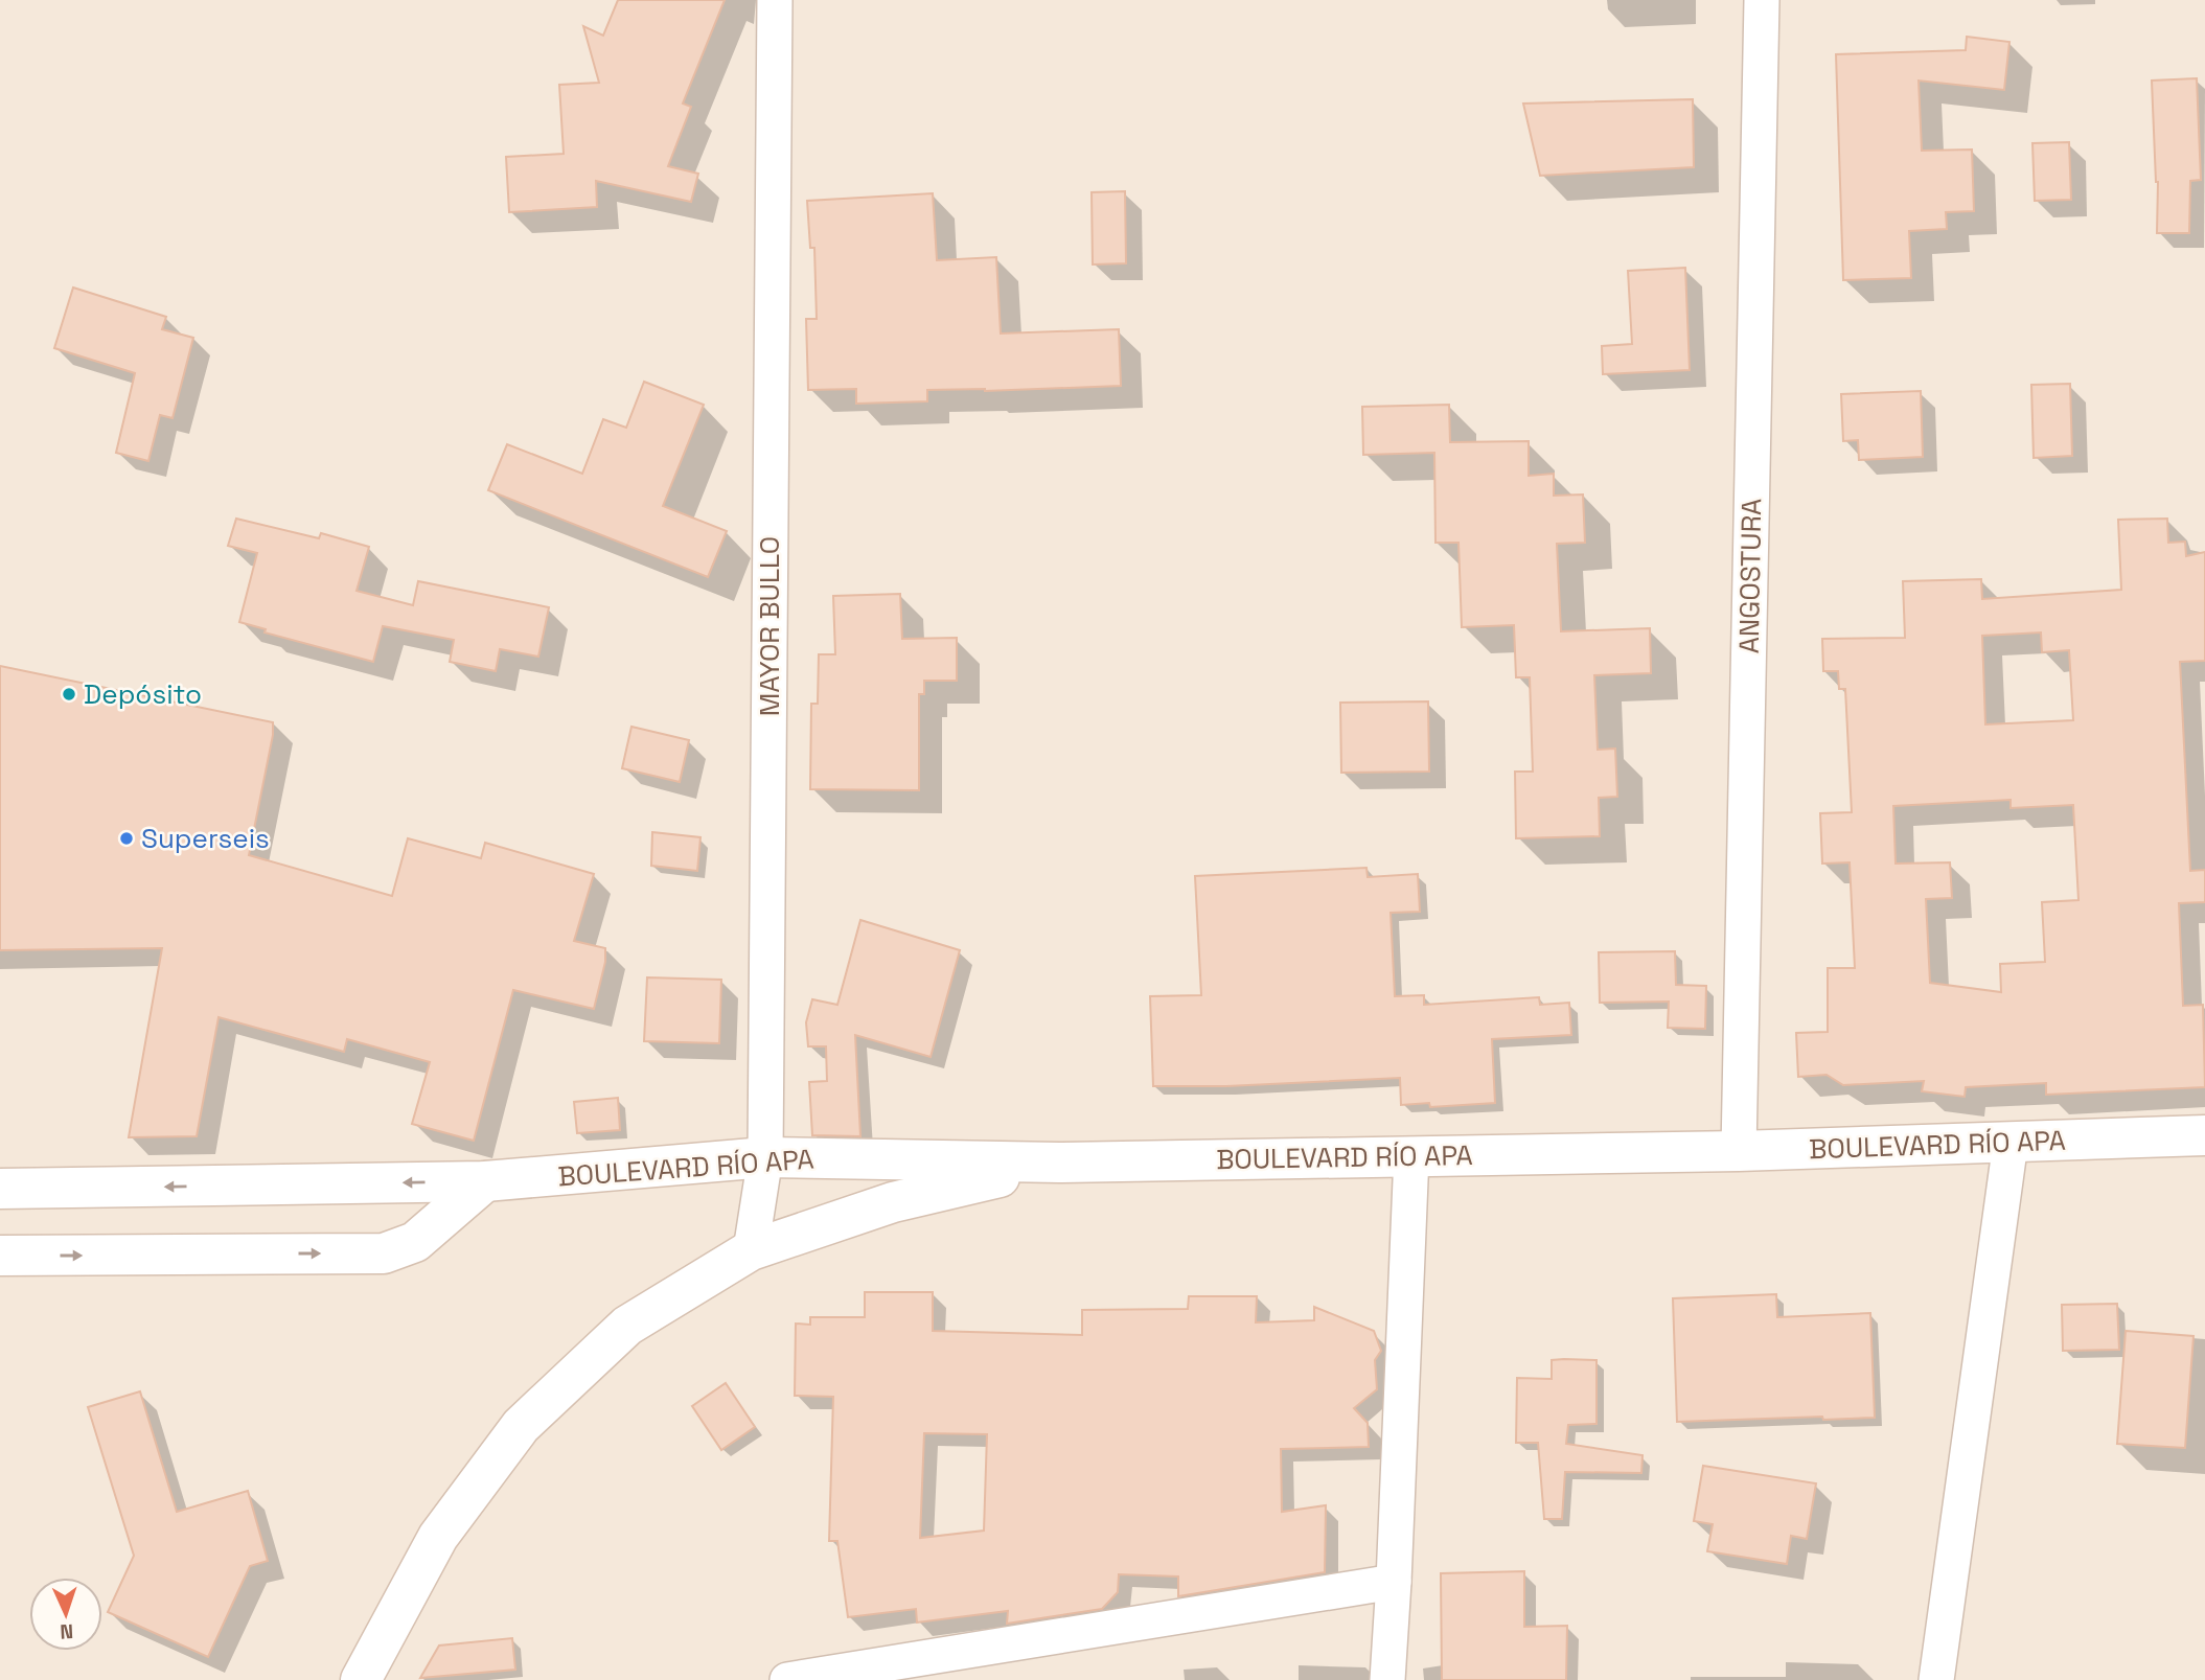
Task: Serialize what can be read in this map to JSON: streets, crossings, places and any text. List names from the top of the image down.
{
  "streets": {
    "main road": ["BOULEVARD RÍO APA"],
    "street": ["ANGOSTURA", "MAYOR BULLO"]
  },
  "crossings": [
    ["ANGOSTURA", "BOULEVARD RÍO APA"],
    ["MAYOR BULLO", "BOULEVARD RÍO APA"]
  ],
  "places": ["Depósito", "Superseis"],
  "north": "bottom"
}
